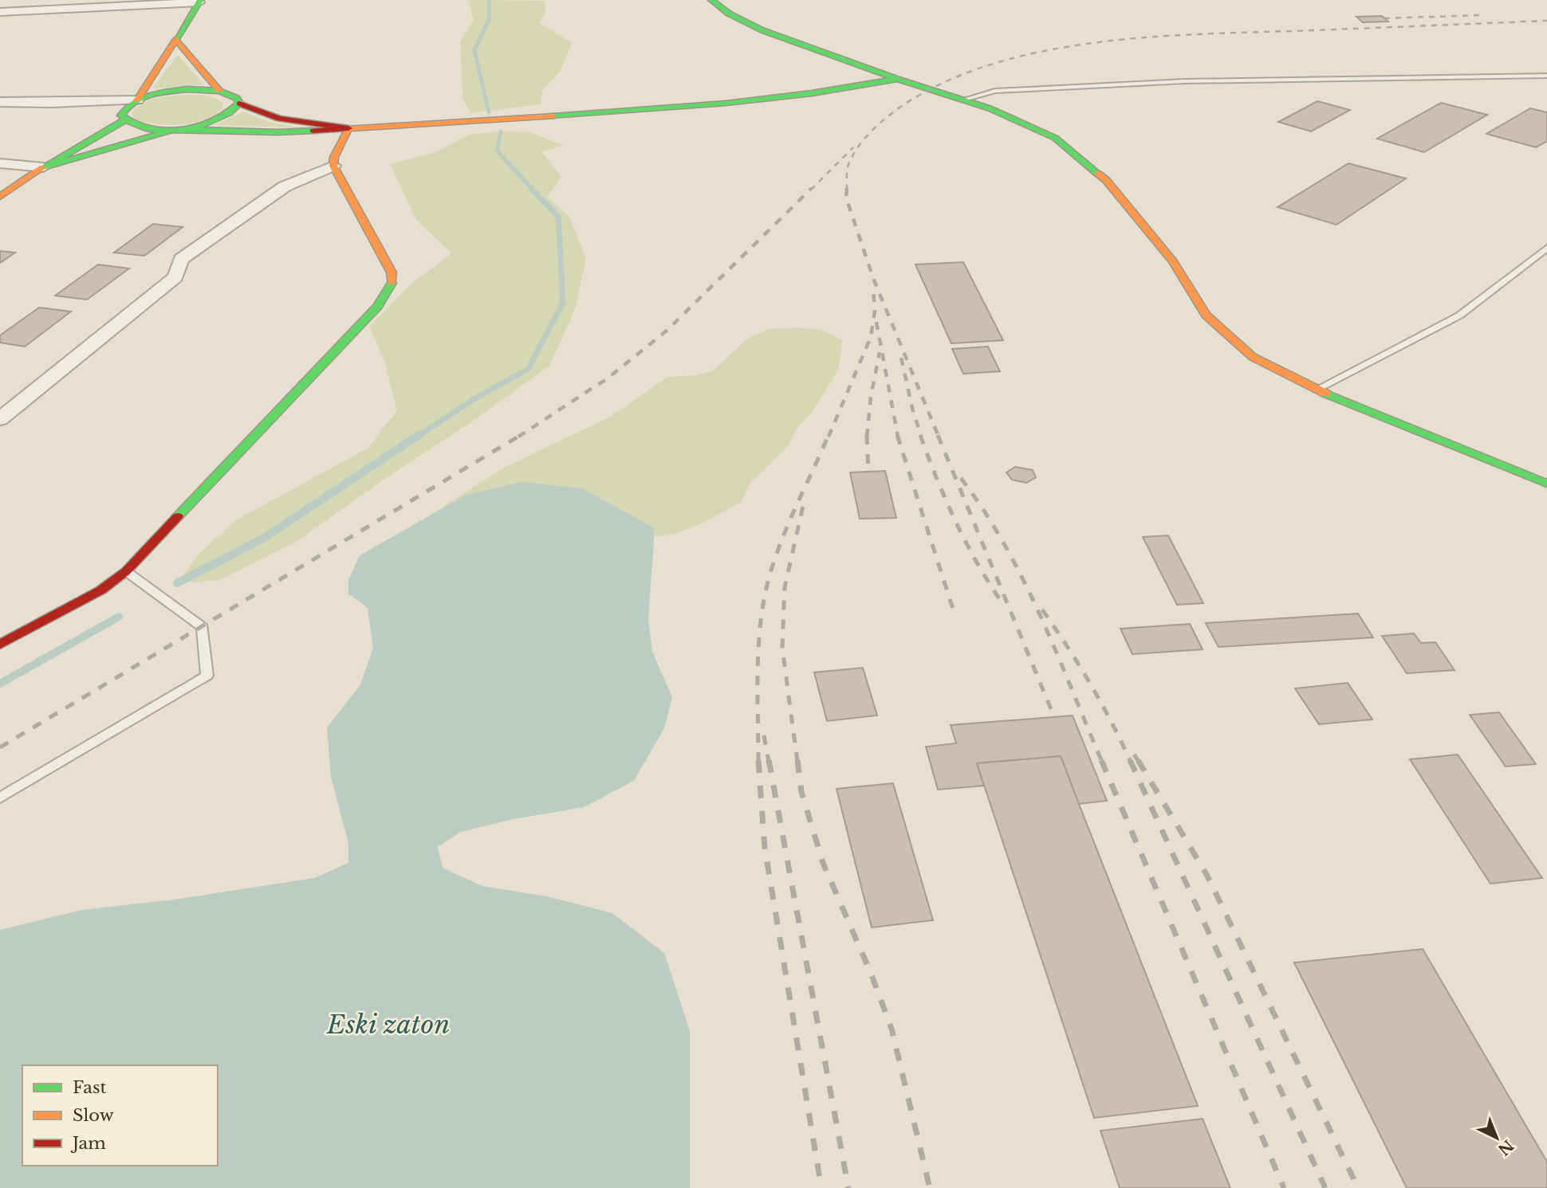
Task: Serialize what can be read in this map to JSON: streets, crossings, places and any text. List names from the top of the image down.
{
  "water": ["Eski zaton"],
  "legend": ["Fast", "Slow", "Jam"],
  "north": "bottom right"
}
